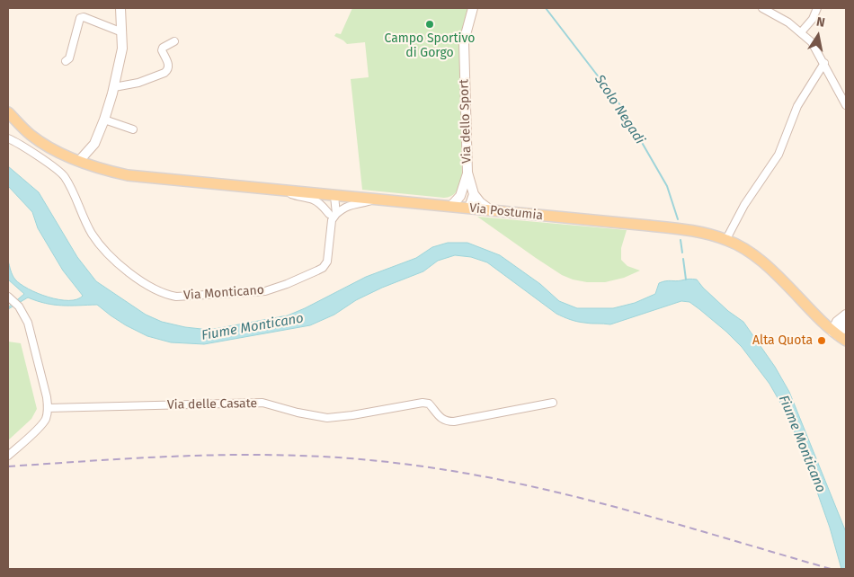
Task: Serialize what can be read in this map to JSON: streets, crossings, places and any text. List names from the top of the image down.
{
  "streets": {
    "main road": ["Via Postumia"],
    "street": ["Via dello Sport", "Via Monticano", "Via delle Casate"]
  },
  "crossings": [
    ["Via dello Sport", "Via Postumia"],
    ["Via Postumia", "Via Monticano"]
  ],
  "water": ["Scolo Negadi", "Fiume Monticano"],
  "places": ["Campo Sportivo di Gorgo", "Alta Quota"],
  "north": "top"
}
